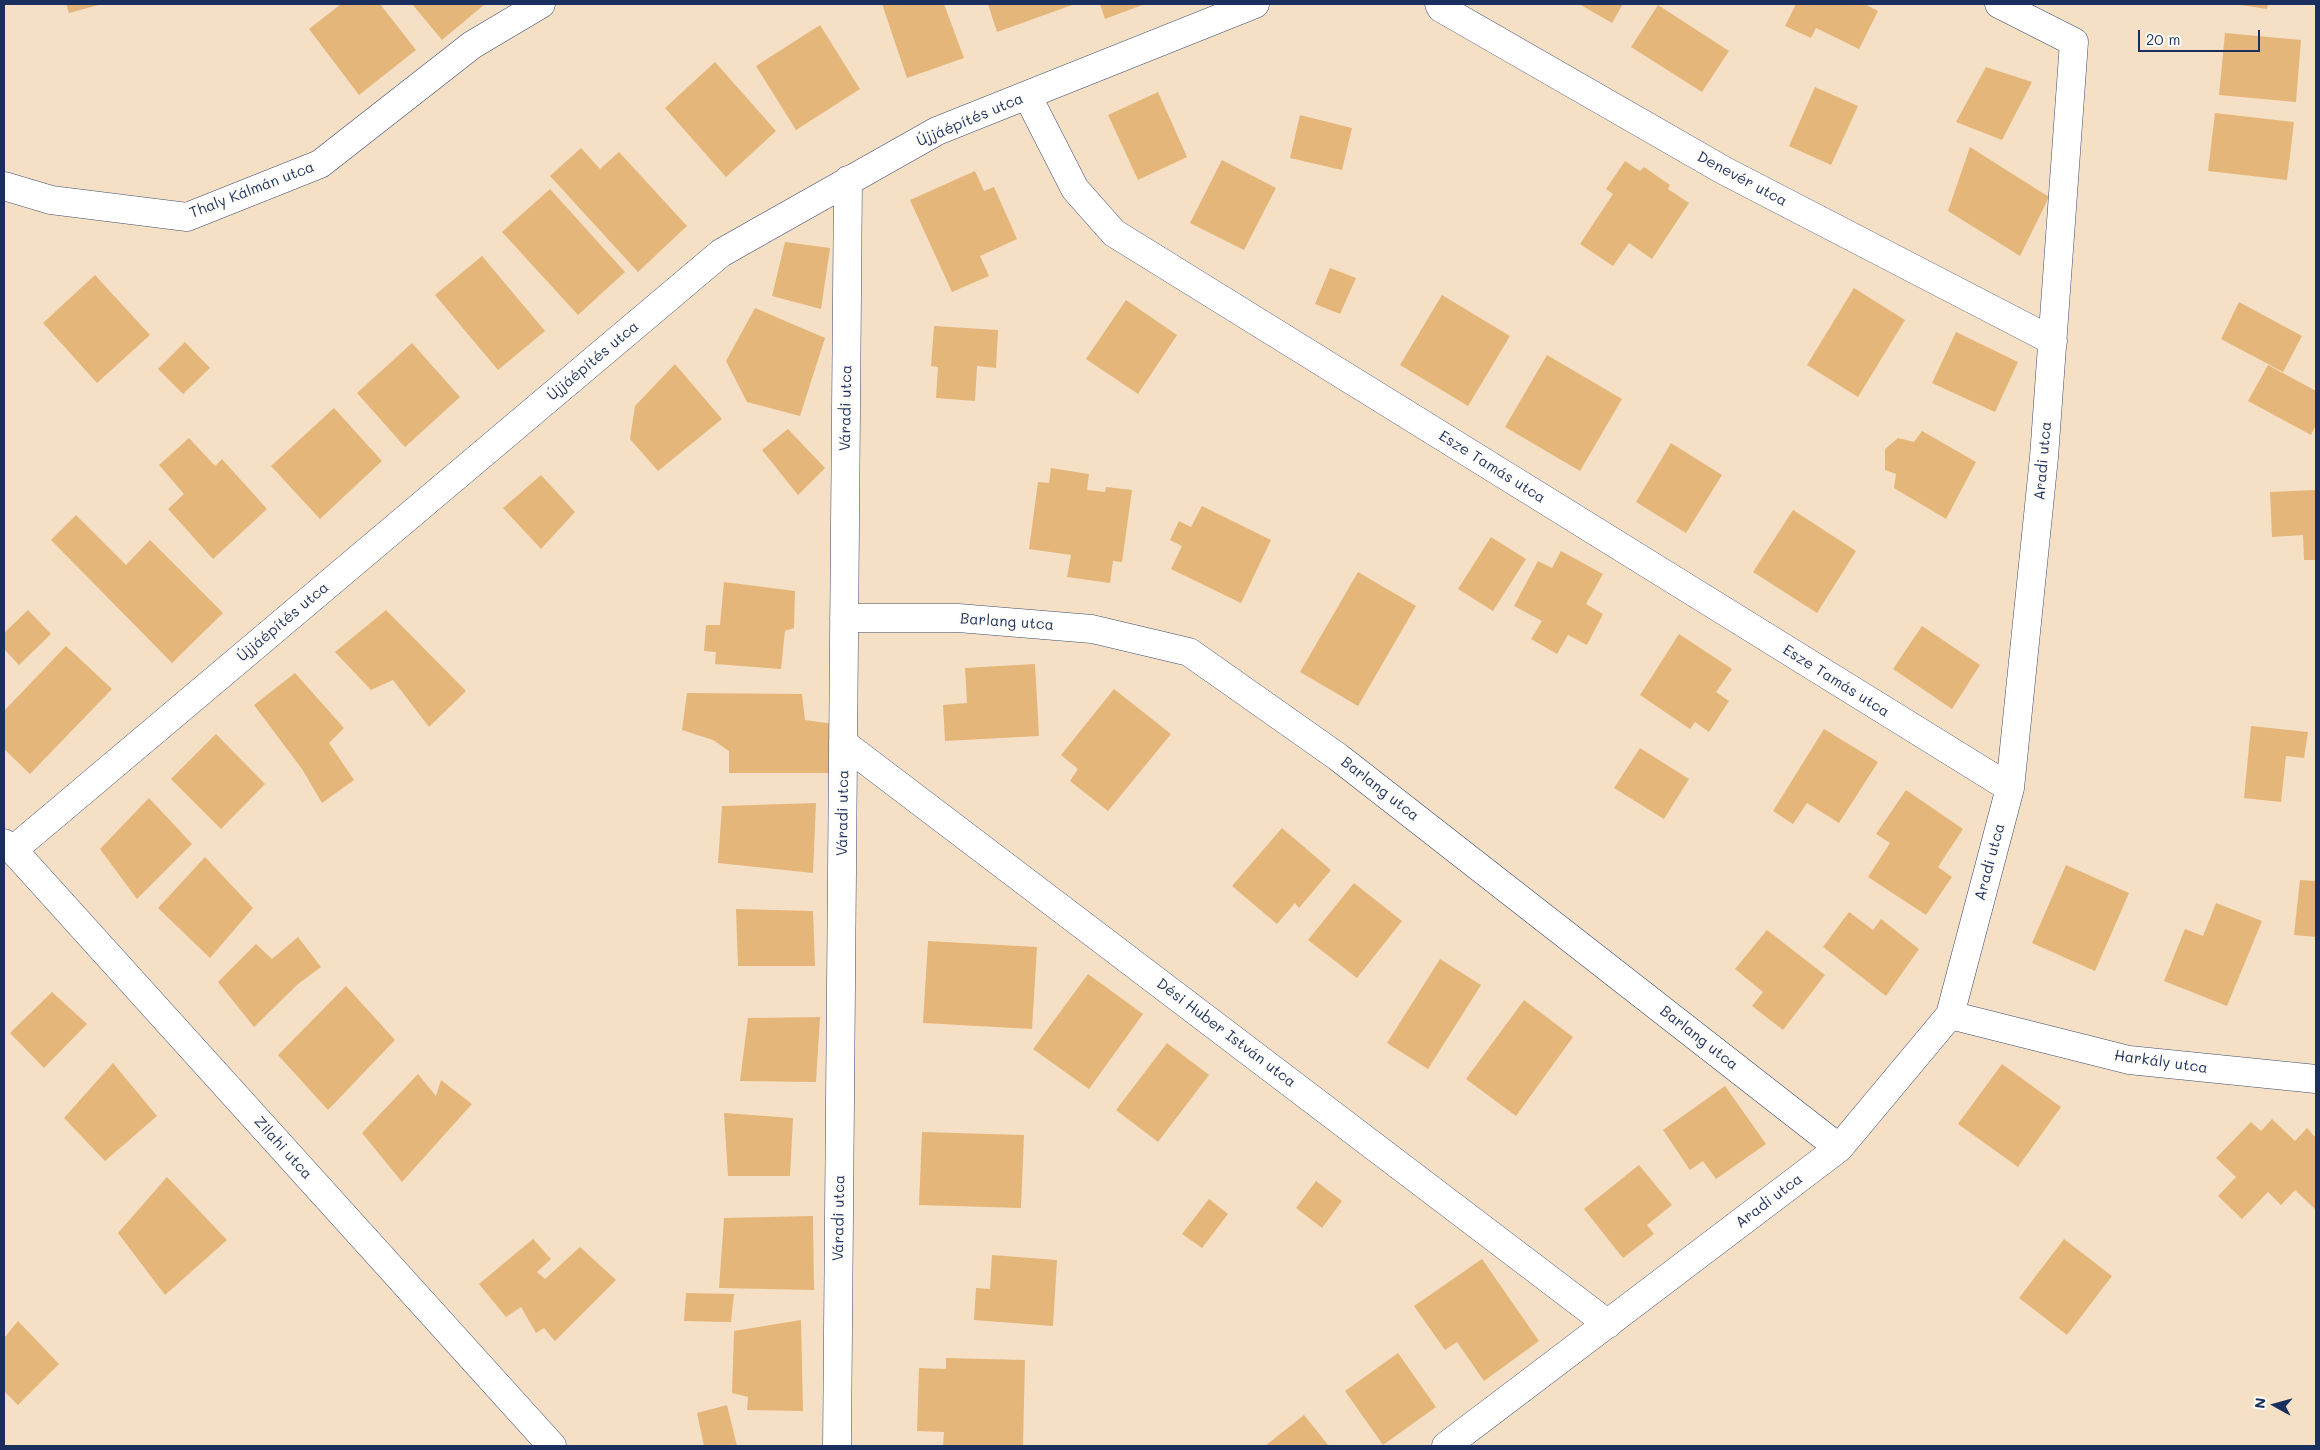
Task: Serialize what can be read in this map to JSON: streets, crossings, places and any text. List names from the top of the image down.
{
  "streets": {
    "street": [
      "Újjáépítés utca",
      "Denevér utca",
      "Thaly Kálmán utca",
      "Váradi utca",
      "Aradi utca",
      "Esze Tamás utca",
      "Barlang utca",
      "Dési Huber István utca",
      "Harkály utca",
      "Zilahi utca"
    ]
  },
  "crossings": [
    ["Újjáépítés utca", "Váradi utca"],
    ["Újjáépítés utca", "Esze Tamás utca"],
    ["Újjáépítés utca", "Zilahi utca"],
    ["Denevér utca", "Aradi utca"],
    ["Váradi utca", "Barlang utca"],
    ["Váradi utca", "Dési Huber István utca"],
    ["Aradi utca", "Esze Tamás utca"],
    ["Aradi utca", "Barlang utca"],
    ["Aradi utca", "Dési Huber István utca"],
    ["Aradi utca", "Harkály utca"]
  ],
  "scale_bar": "20 m",
  "north": "left"
}
